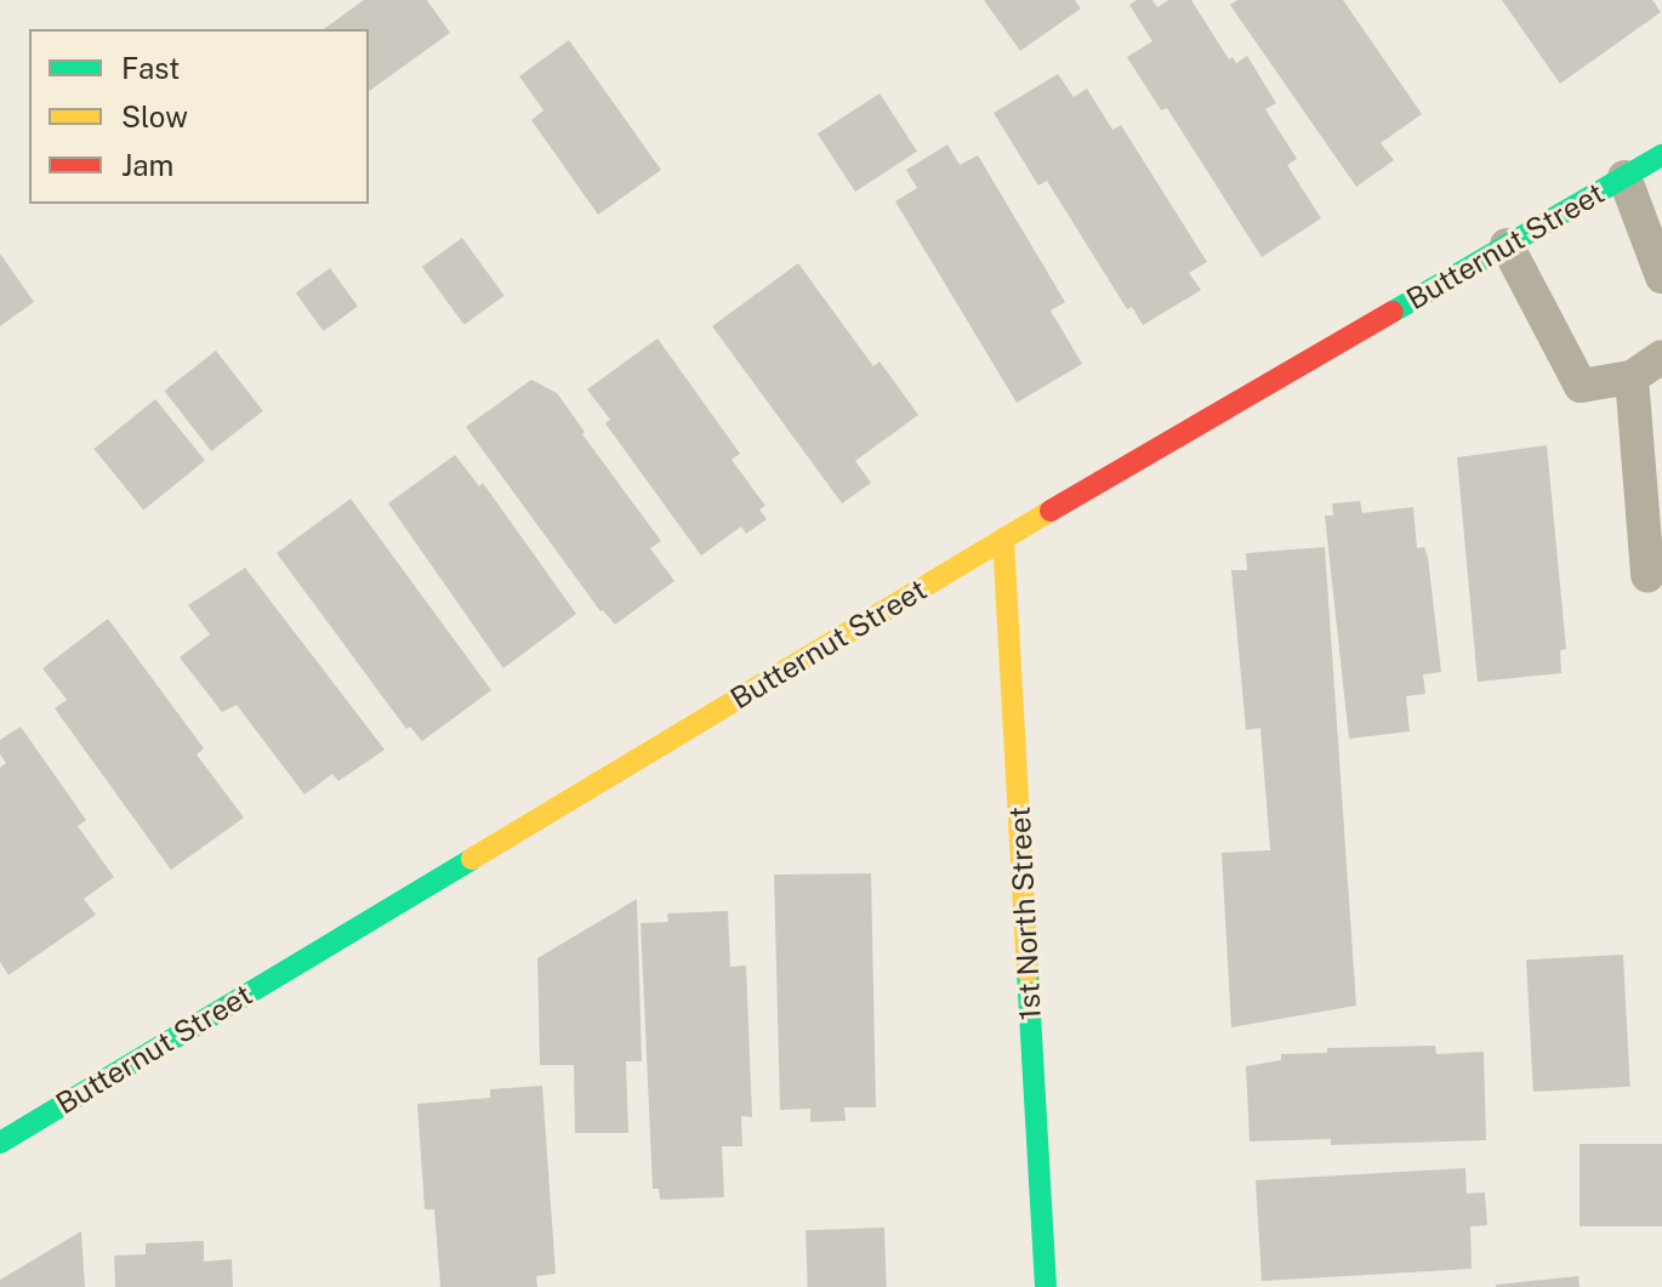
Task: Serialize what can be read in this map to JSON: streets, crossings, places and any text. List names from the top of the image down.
{
  "streets": {
    "street": ["Butternut Street", "1st North Street"]
  },
  "crossings": [
    ["Butternut Street", "1st North Street"]
  ],
  "legend": ["Fast", "Slow", "Jam"]
}
